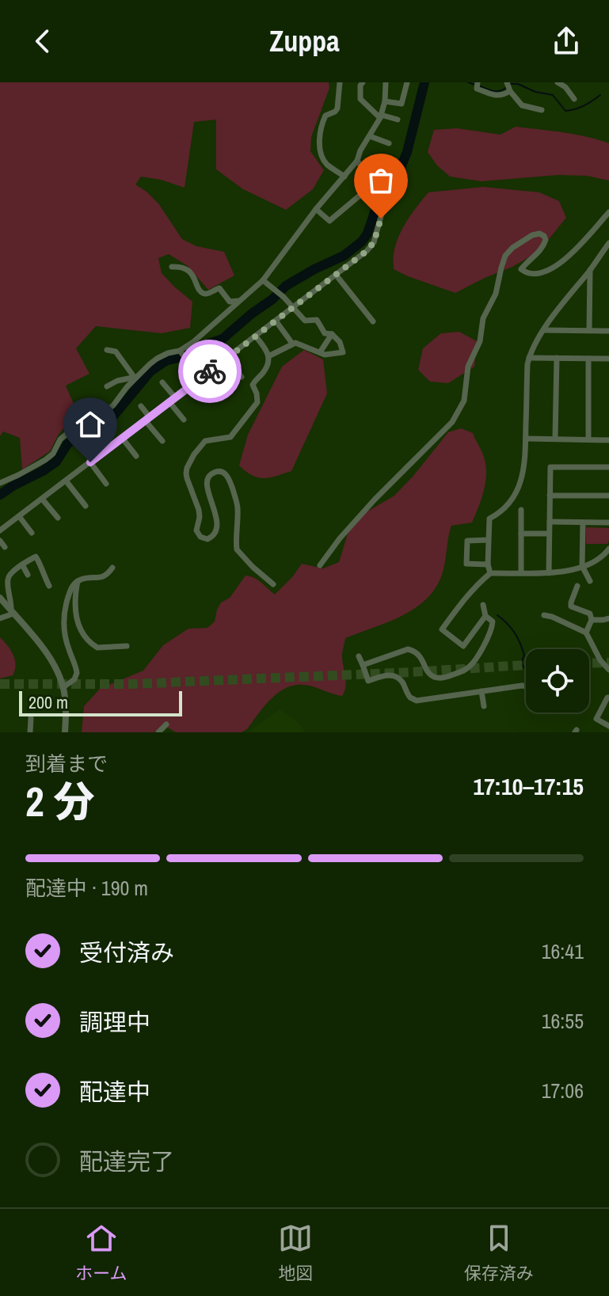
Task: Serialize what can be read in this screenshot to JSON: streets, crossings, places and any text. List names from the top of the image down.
{
  "scale_bar": "200 m",
  "page": {
    "header": "Zuppa",
    "scale": "200 m",
    "heading": ["2 分", "到着まで", "17:10–17:15"],
    "bar": "配達中 · 190 m",
    "list": [
      ["受付済み", "16:41"],
      ["調理中", "16:55"],
      ["配達中", "17:06"],
      "配達完了"
    ],
    "tabs": ["ホーム", "地図", "保存済み"]
  }
}
